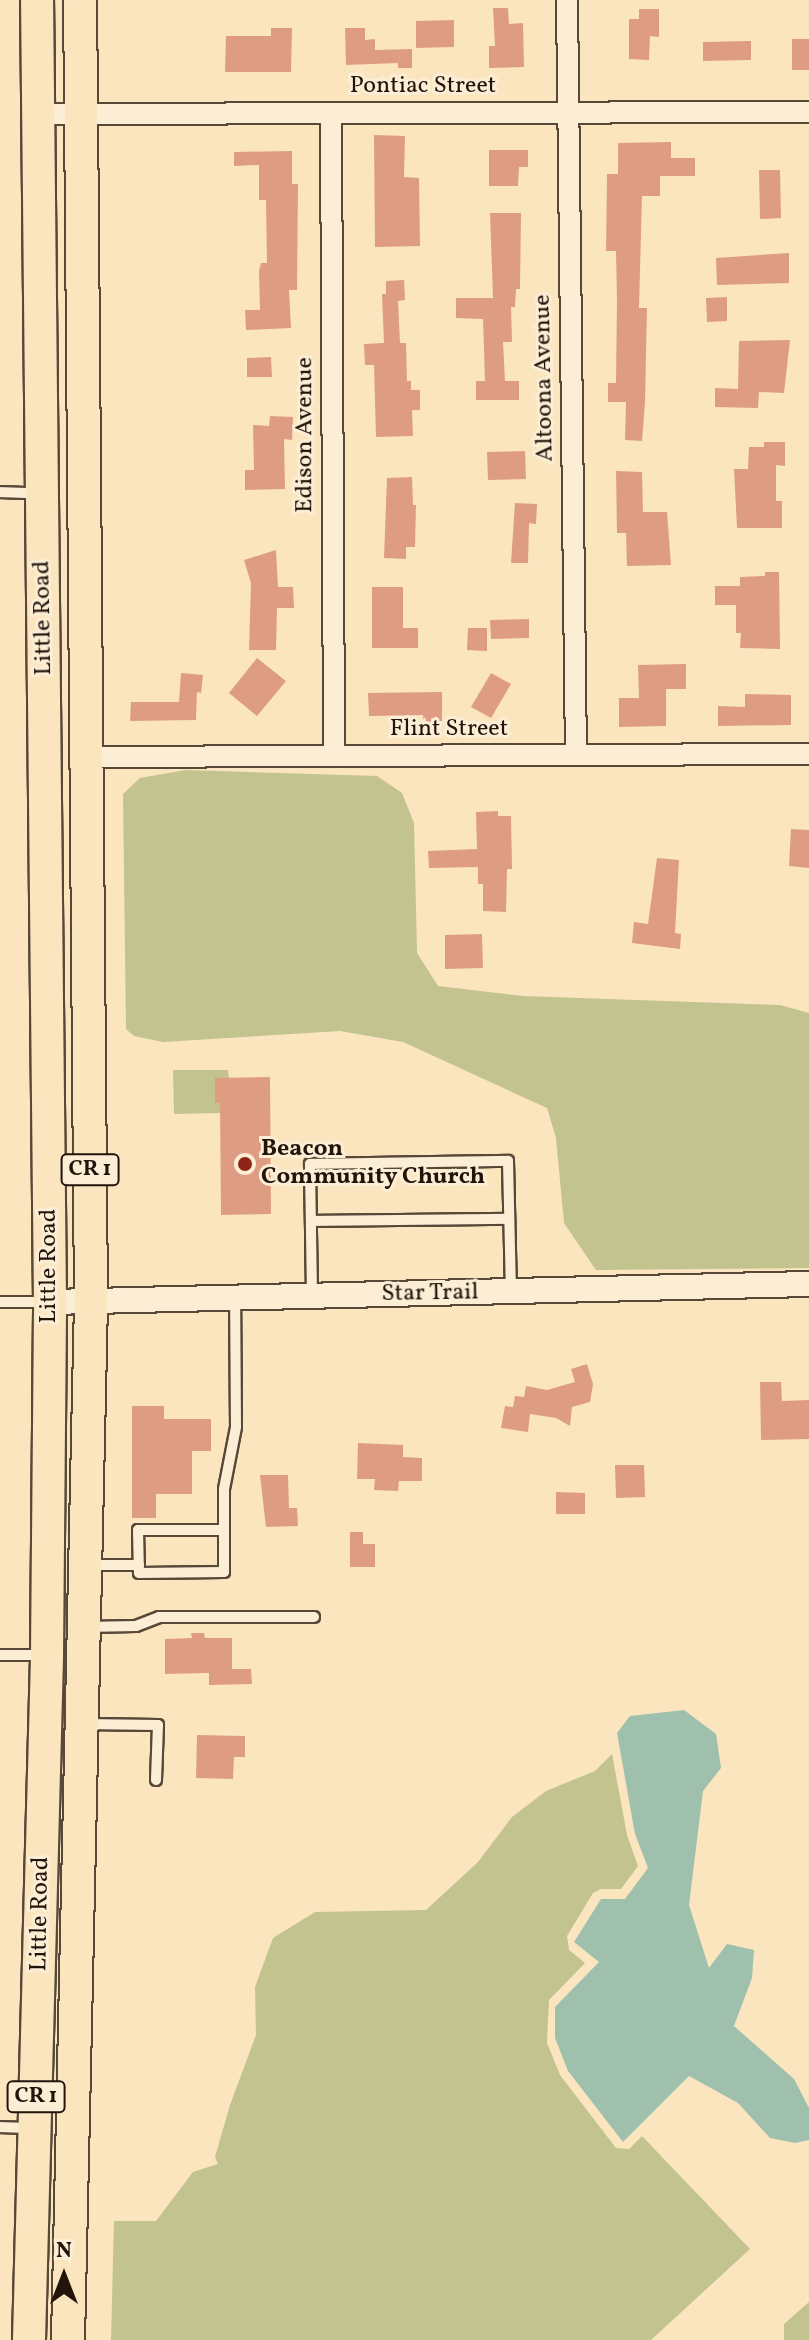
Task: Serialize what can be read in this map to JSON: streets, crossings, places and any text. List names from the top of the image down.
{
  "streets": {
    "main road": ["Little Road", "CR 1"],
    "street": [
      "Pontiac Street",
      "Altoona Avenue",
      "Edison Avenue",
      "Flint Street",
      "Star Trail"
    ]
  },
  "crossings": [
    ["Pontiac Street", "Altoona Avenue"],
    ["Pontiac Street", "Edison Avenue"],
    ["Pontiac Street", "Little Road"],
    ["Altoona Avenue", "Flint Street"],
    ["Edison Avenue", "Flint Street"],
    ["Little Road", "Flint Street"],
    ["Little Road", "Star Trail"]
  ],
  "places": ["Beacon Community Church"],
  "north": "top"
}
